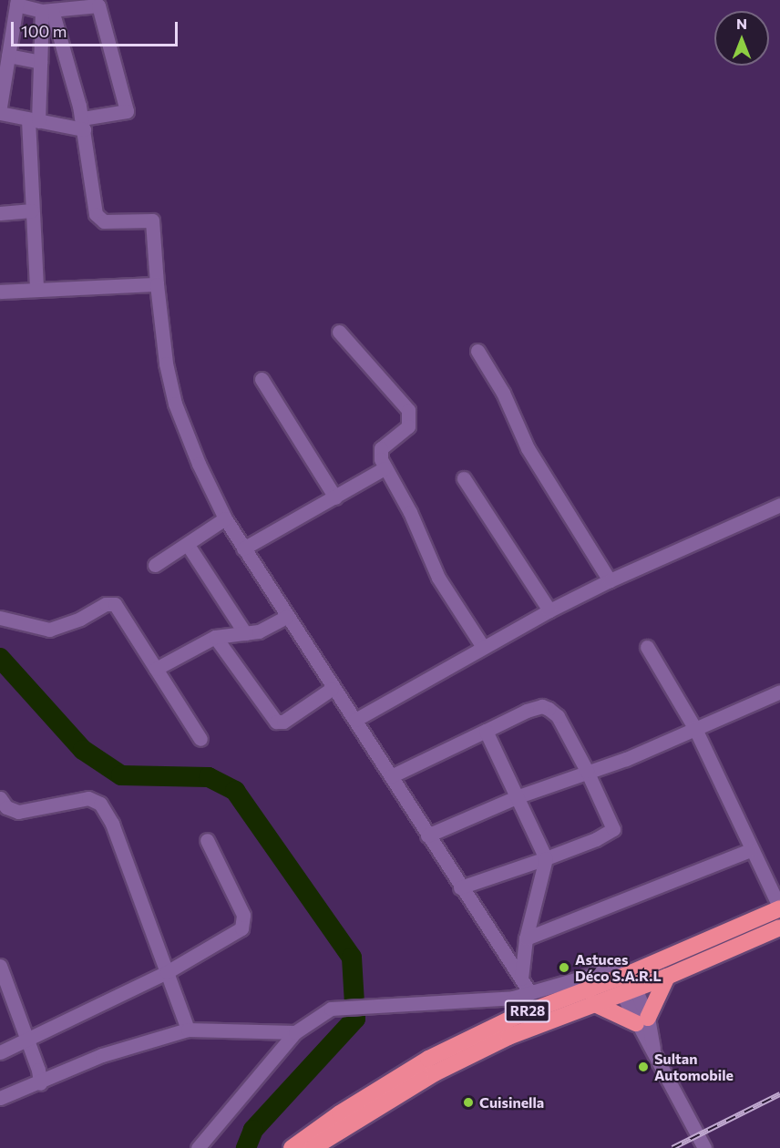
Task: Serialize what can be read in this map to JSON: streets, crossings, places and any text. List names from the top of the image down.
{
  "streets": {
    "highway": ["RR28"]
  },
  "places": ["Astuces Déco S.A.R.L", "Sultan Automobile", "Cuisinella"],
  "scale_bar": "100 m",
  "north": "top"
}
